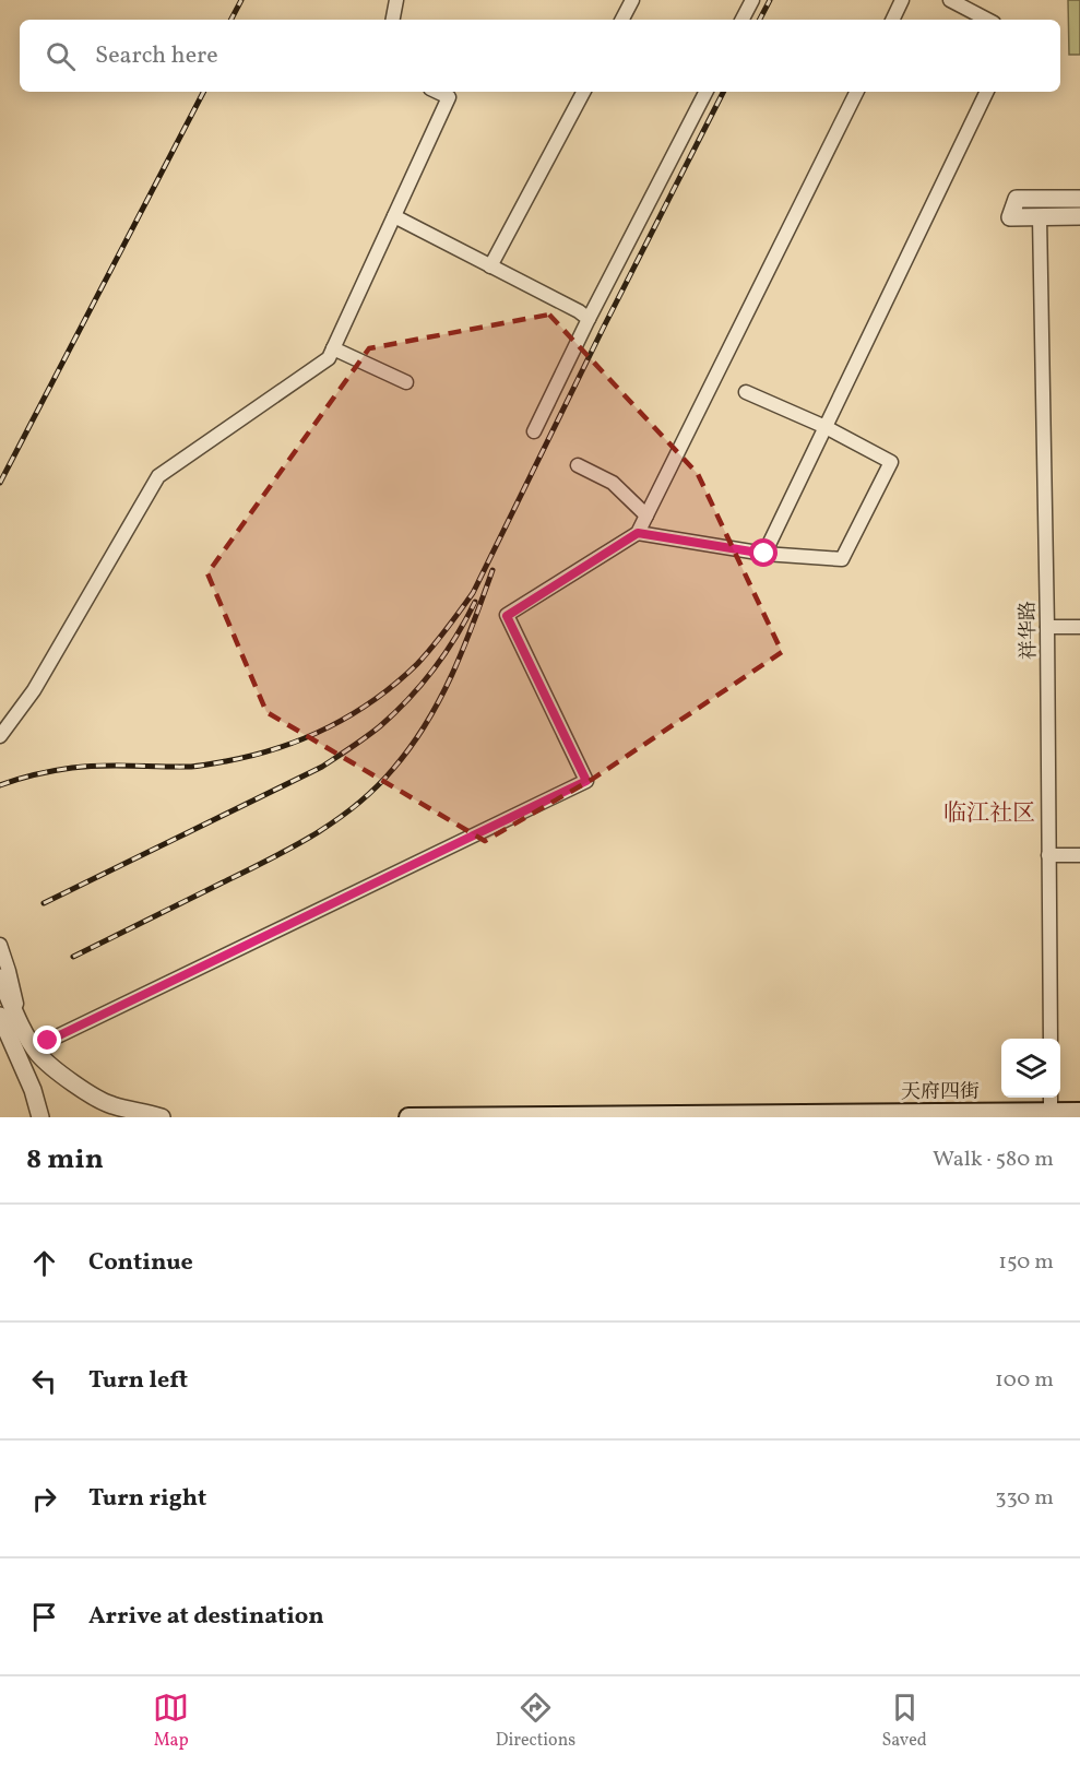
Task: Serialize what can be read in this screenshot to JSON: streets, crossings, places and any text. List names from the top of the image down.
{
  "streets": {
    "main road": ["天府四街"],
    "street": ["祥华路"]
  },
  "districts": ["临江社区"],
  "page": {
    "search": "Search here",
    "heading": ["8 min", "Walk · 580 m"],
    "list": [
      ["Continue", "150 m"],
      ["Turn left", "100 m"],
      ["Turn right", "330 m"],
      "Arrive at destination"
    ],
    "nav": ["Map", "Directions", "Saved"]
  }
}
